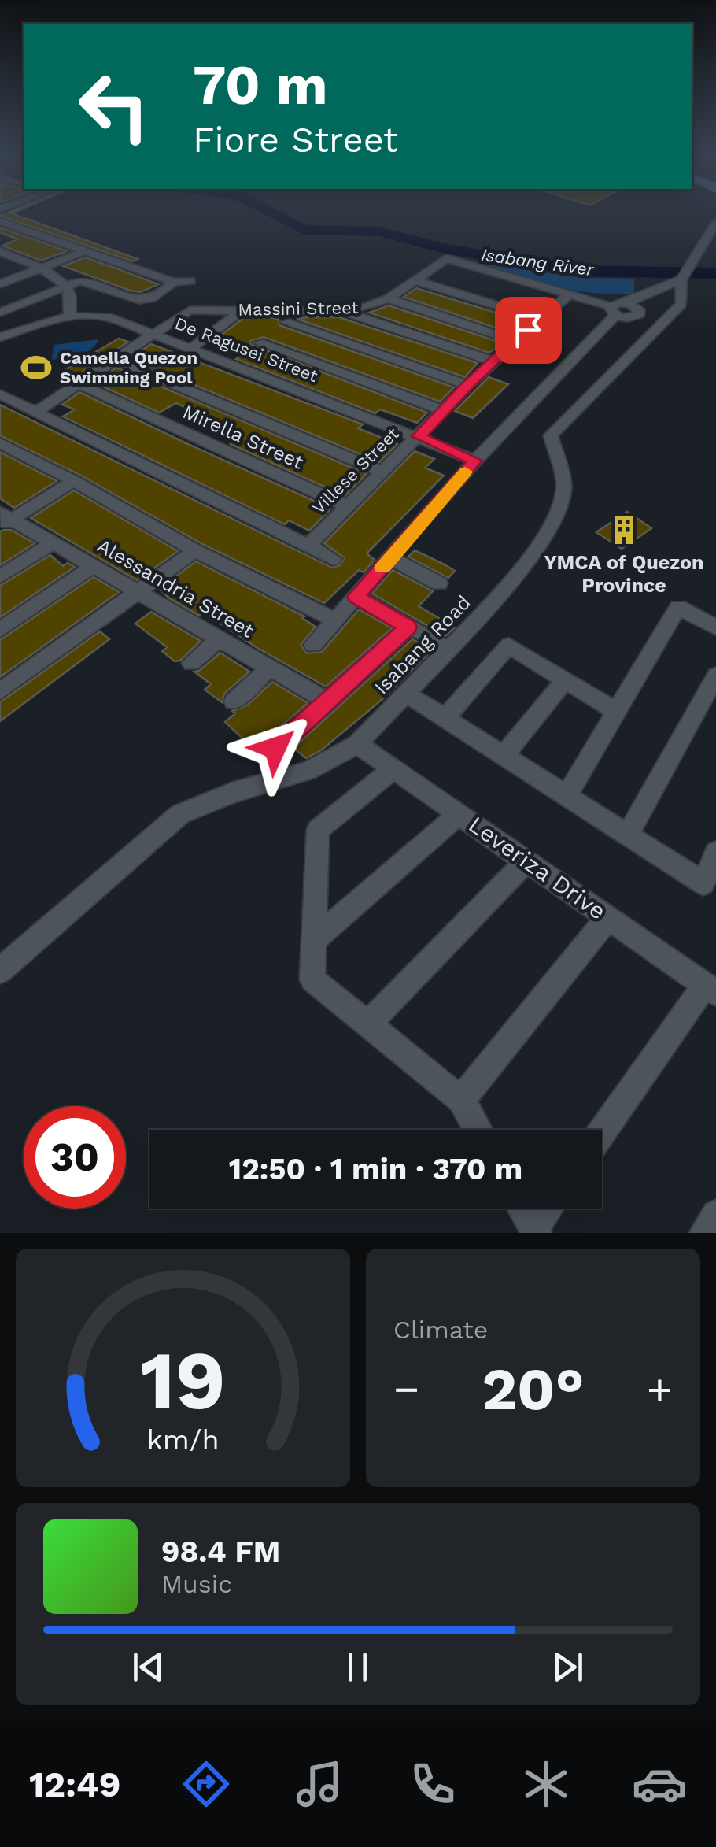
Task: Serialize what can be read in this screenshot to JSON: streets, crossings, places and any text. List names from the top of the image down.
{
  "streets": {
    "street": [
      "Massini Street",
      "De Ragusei Street",
      "Mirella Street",
      "Villese Street",
      "Alessandria Street",
      "Isabang Road",
      "Leveriza Drive"
    ]
  },
  "crossings": [
    ["Massini Street", "De Ragusei Street"],
    ["Massini Street", "Mirella Street"],
    ["Massini Street", "Villese Street"],
    ["De Ragusei Street", "Villese Street"],
    ["Mirella Street", "Villese Street"],
    ["Isabang Road", "Leveriza Drive"]
  ],
  "water": ["Isabang River"],
  "places": {
    "sports": ["Camella Quezon Swimming Pool"],
    "building": ["YMCA of Quezon Province"]
  },
  "page": {
    "turn": ["70 m", "Fiore Street"],
    "limit": "30",
    "trip": "12:50 · 1 min · 370 m",
    "tile": "Climate",
    "heat": ["−", "20°", "+"],
    "song": ["98.4 FM", "Music"],
    "tabs": "12:49",
    "gauge": ["19", "km/h"]
  }
}
